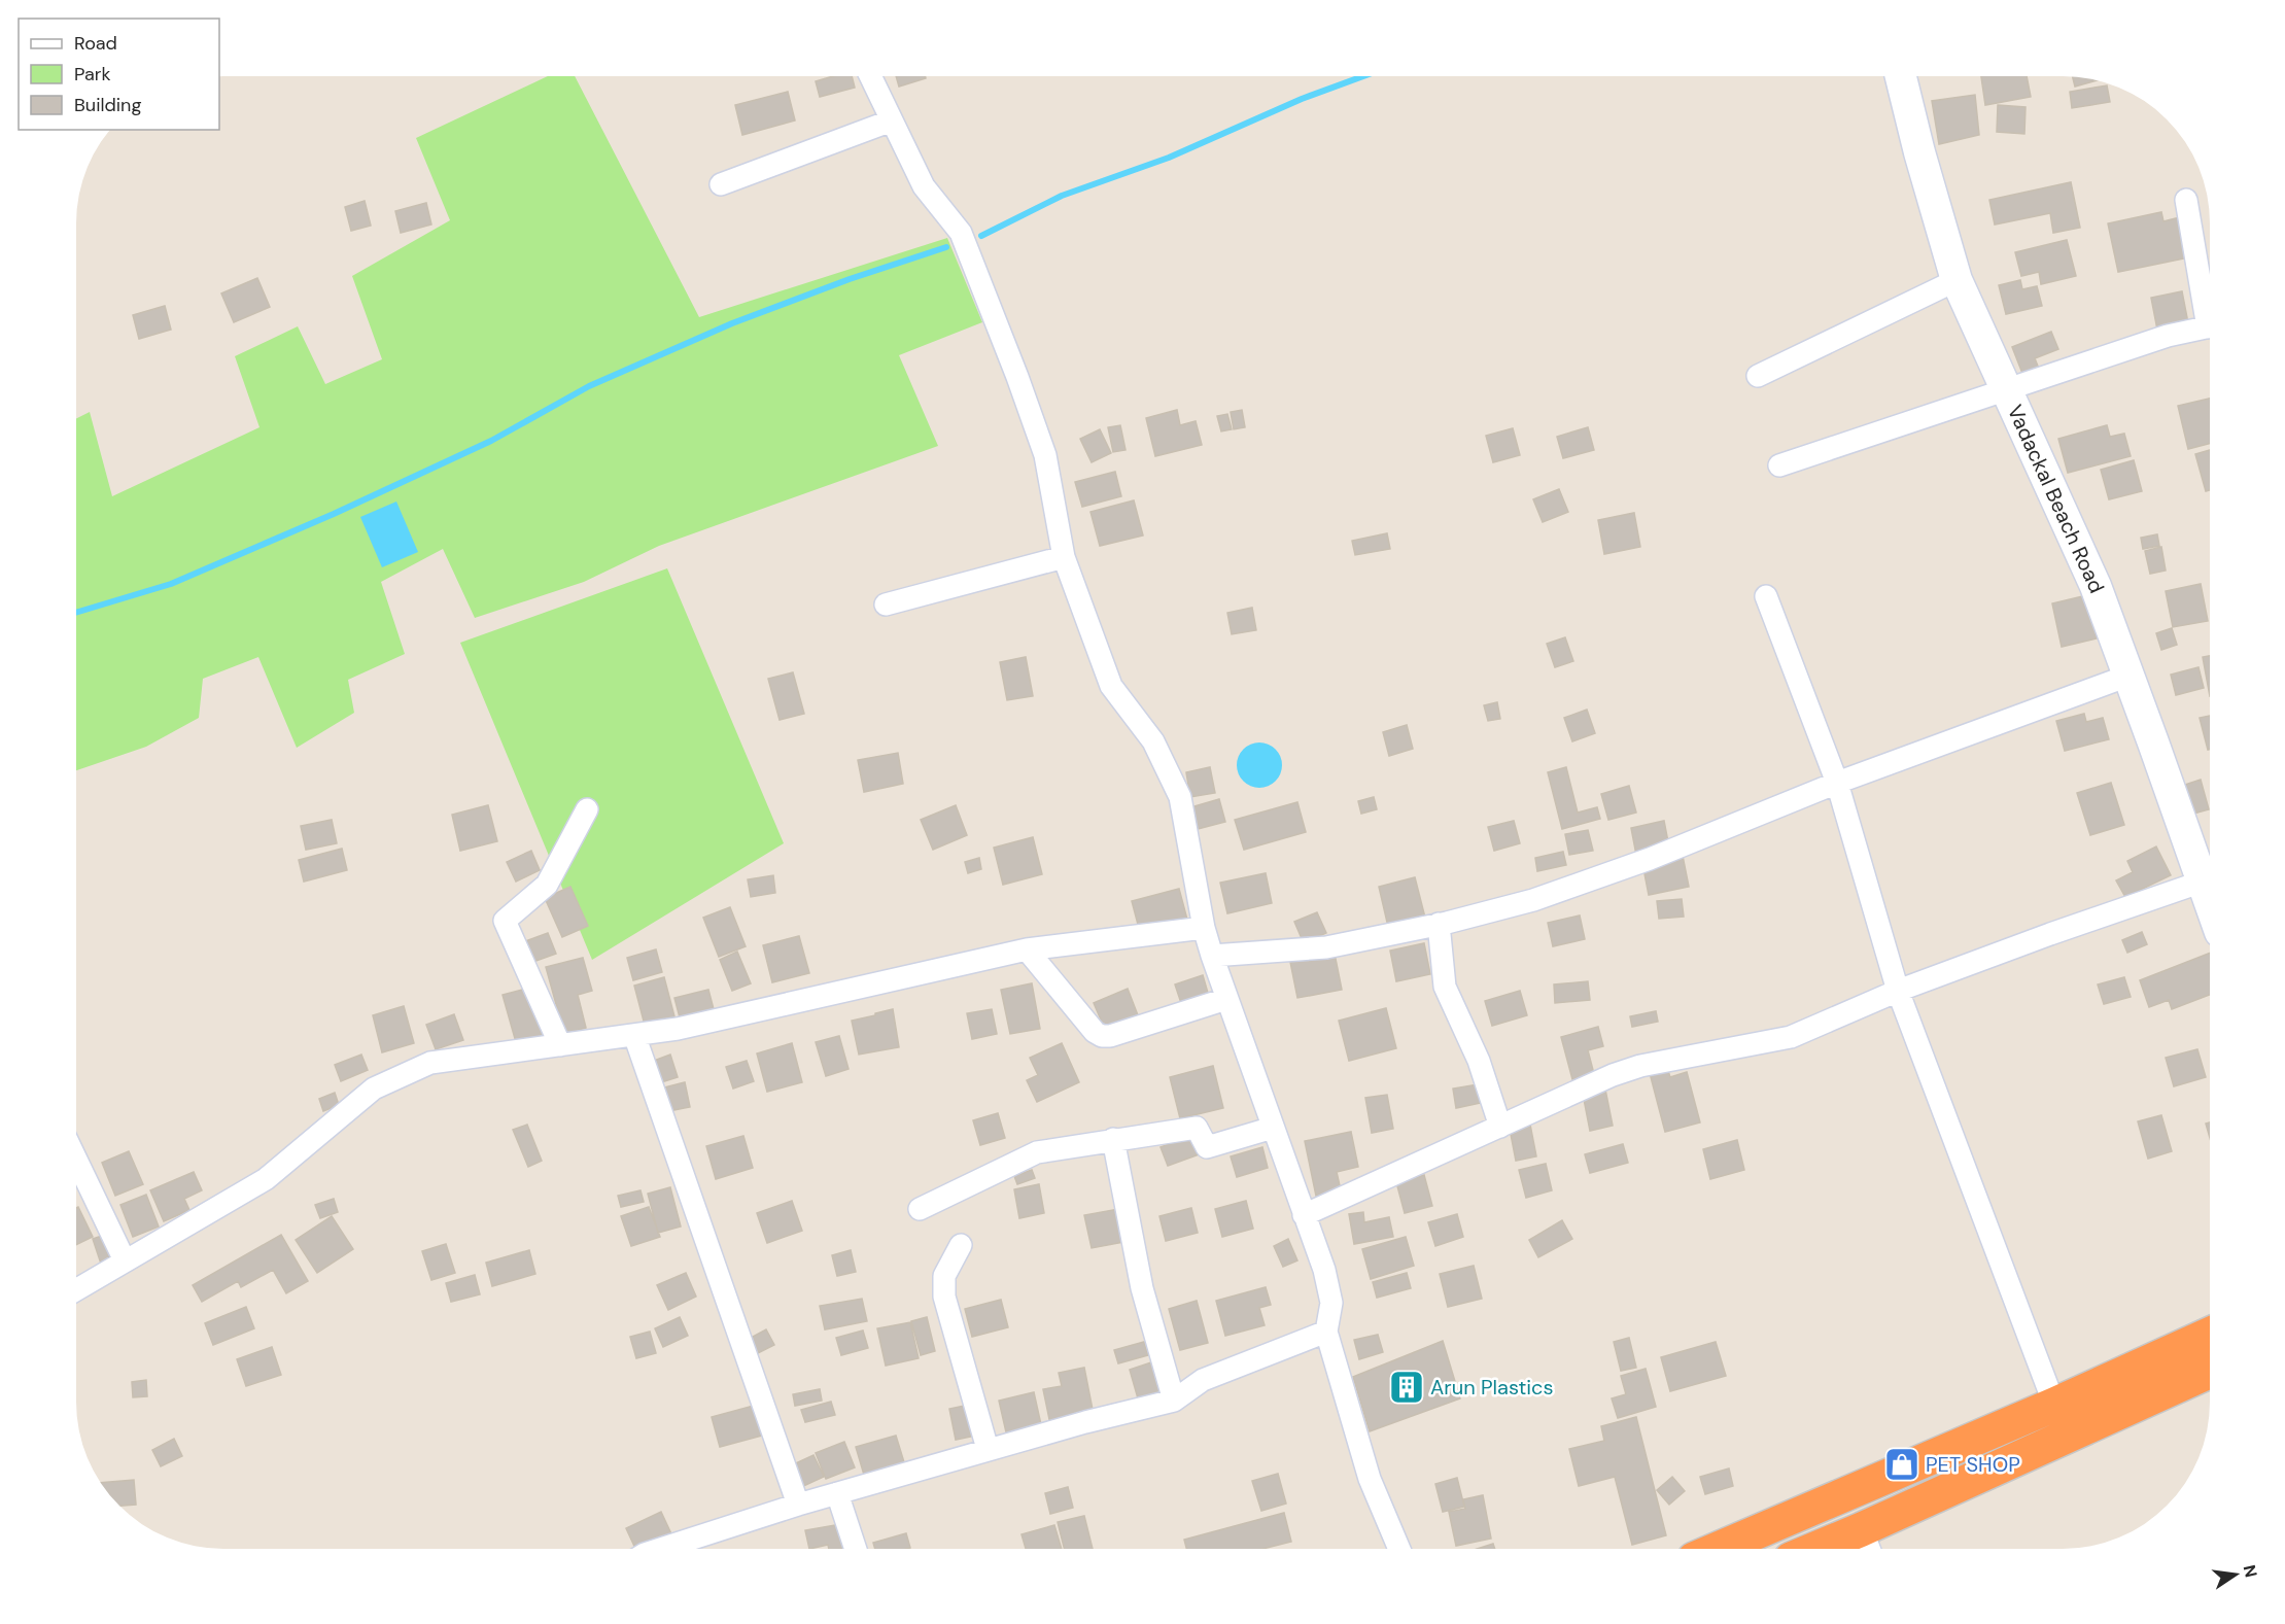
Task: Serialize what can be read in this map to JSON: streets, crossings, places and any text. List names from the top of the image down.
{
  "streets": {
    "main road": ["Vadackal Beach Road"]
  },
  "places": {
    "building": ["Arun Plastics"],
    "shop": ["PET SHOP"]
  },
  "legend": ["Road", "Park", "Building"],
  "north": "right"
}
